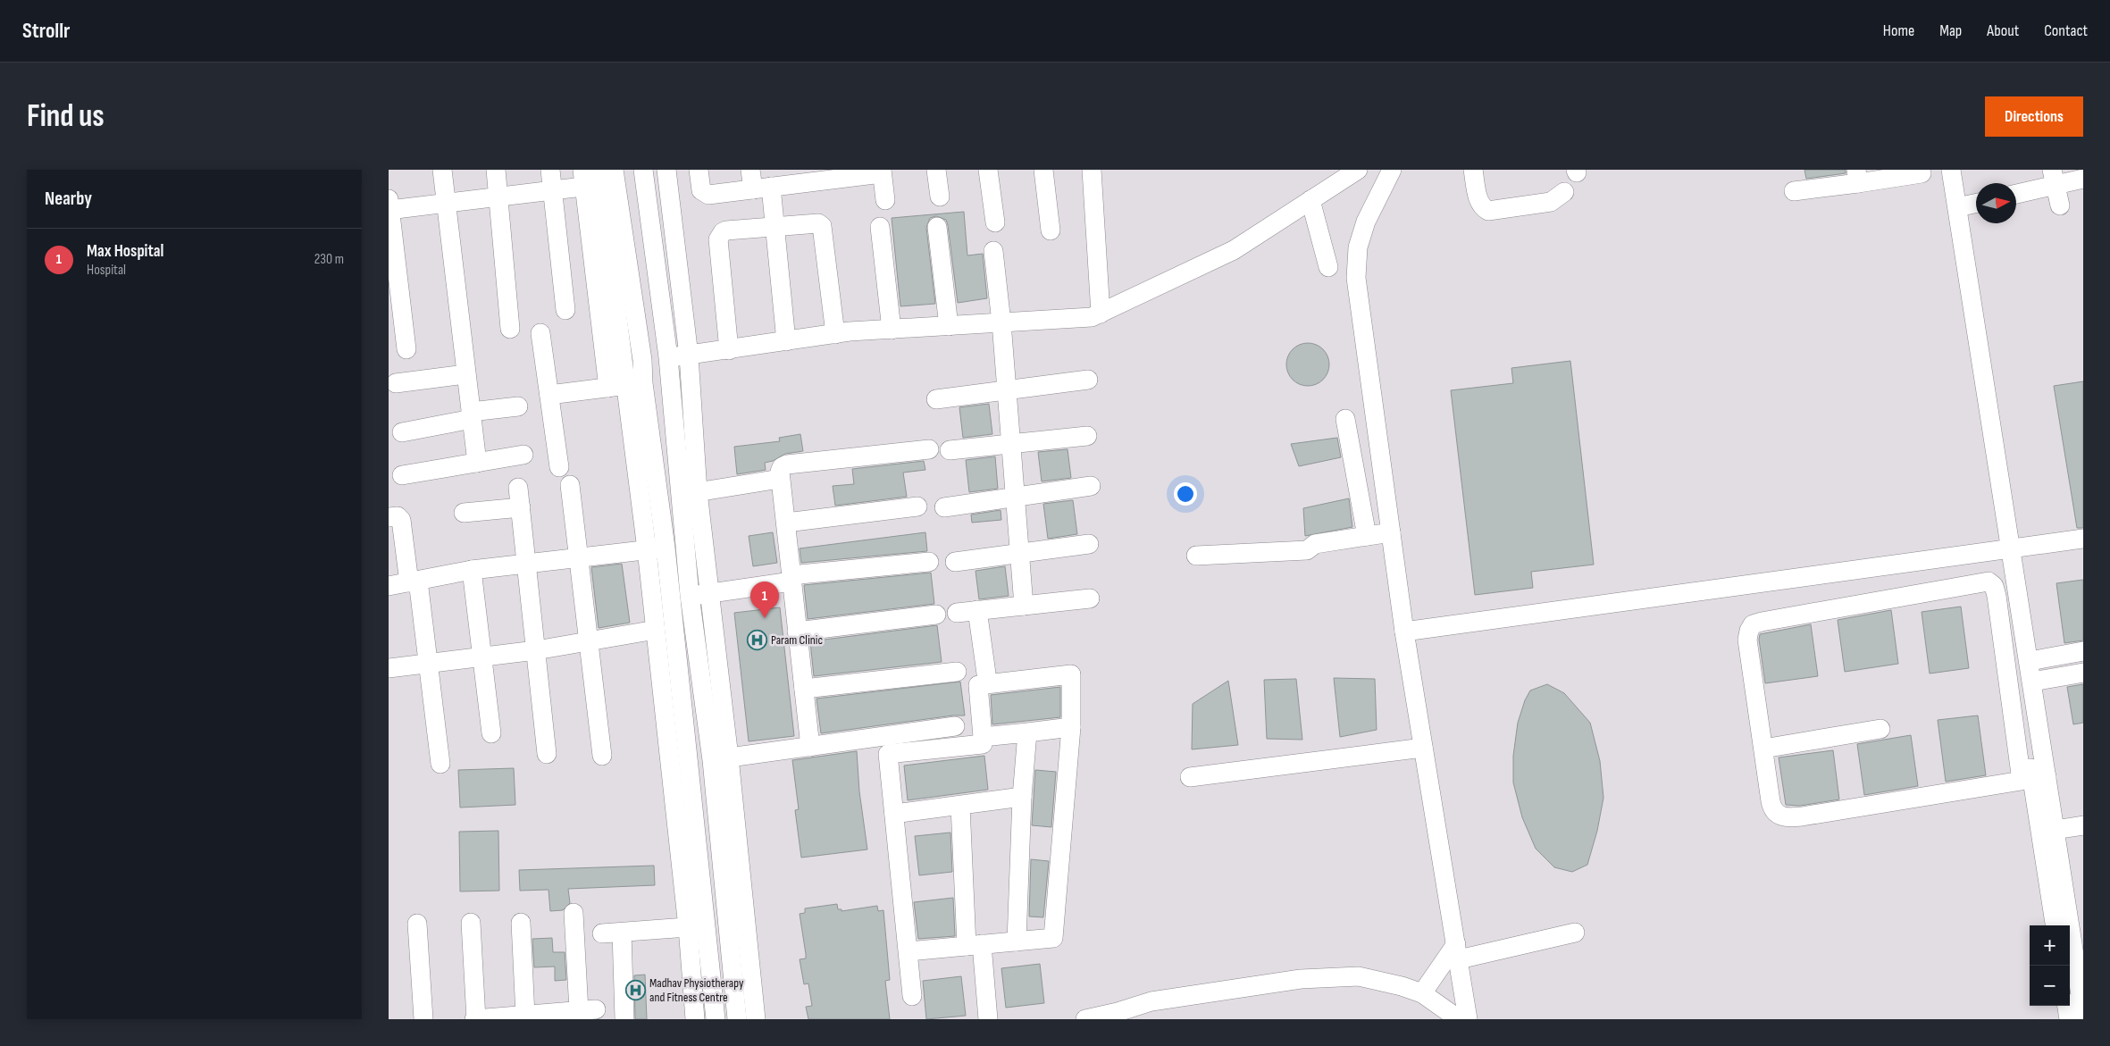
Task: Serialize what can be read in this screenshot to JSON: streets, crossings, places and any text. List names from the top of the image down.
{
  "places": {
    "hospital": ["Param Clinic", "Madhav Physiotherapy and Fitness Centre"]
  },
  "north": "right",
  "page": {
    "header": "Strollr",
    "nav": [
      "Home",
      "Map",
      "About",
      "Contact"
    ],
    "buttons": "Directions",
    "title": "Find us",
    "heading": "Nearby",
    "list": [
      {
        "mark": "1",
        "name": "Max Hospital",
        "note": "Hospital",
        "value": "230 m"
      }
    ],
    "pins": "1",
    "map_buttons": ["+", "−"]
  }
}
